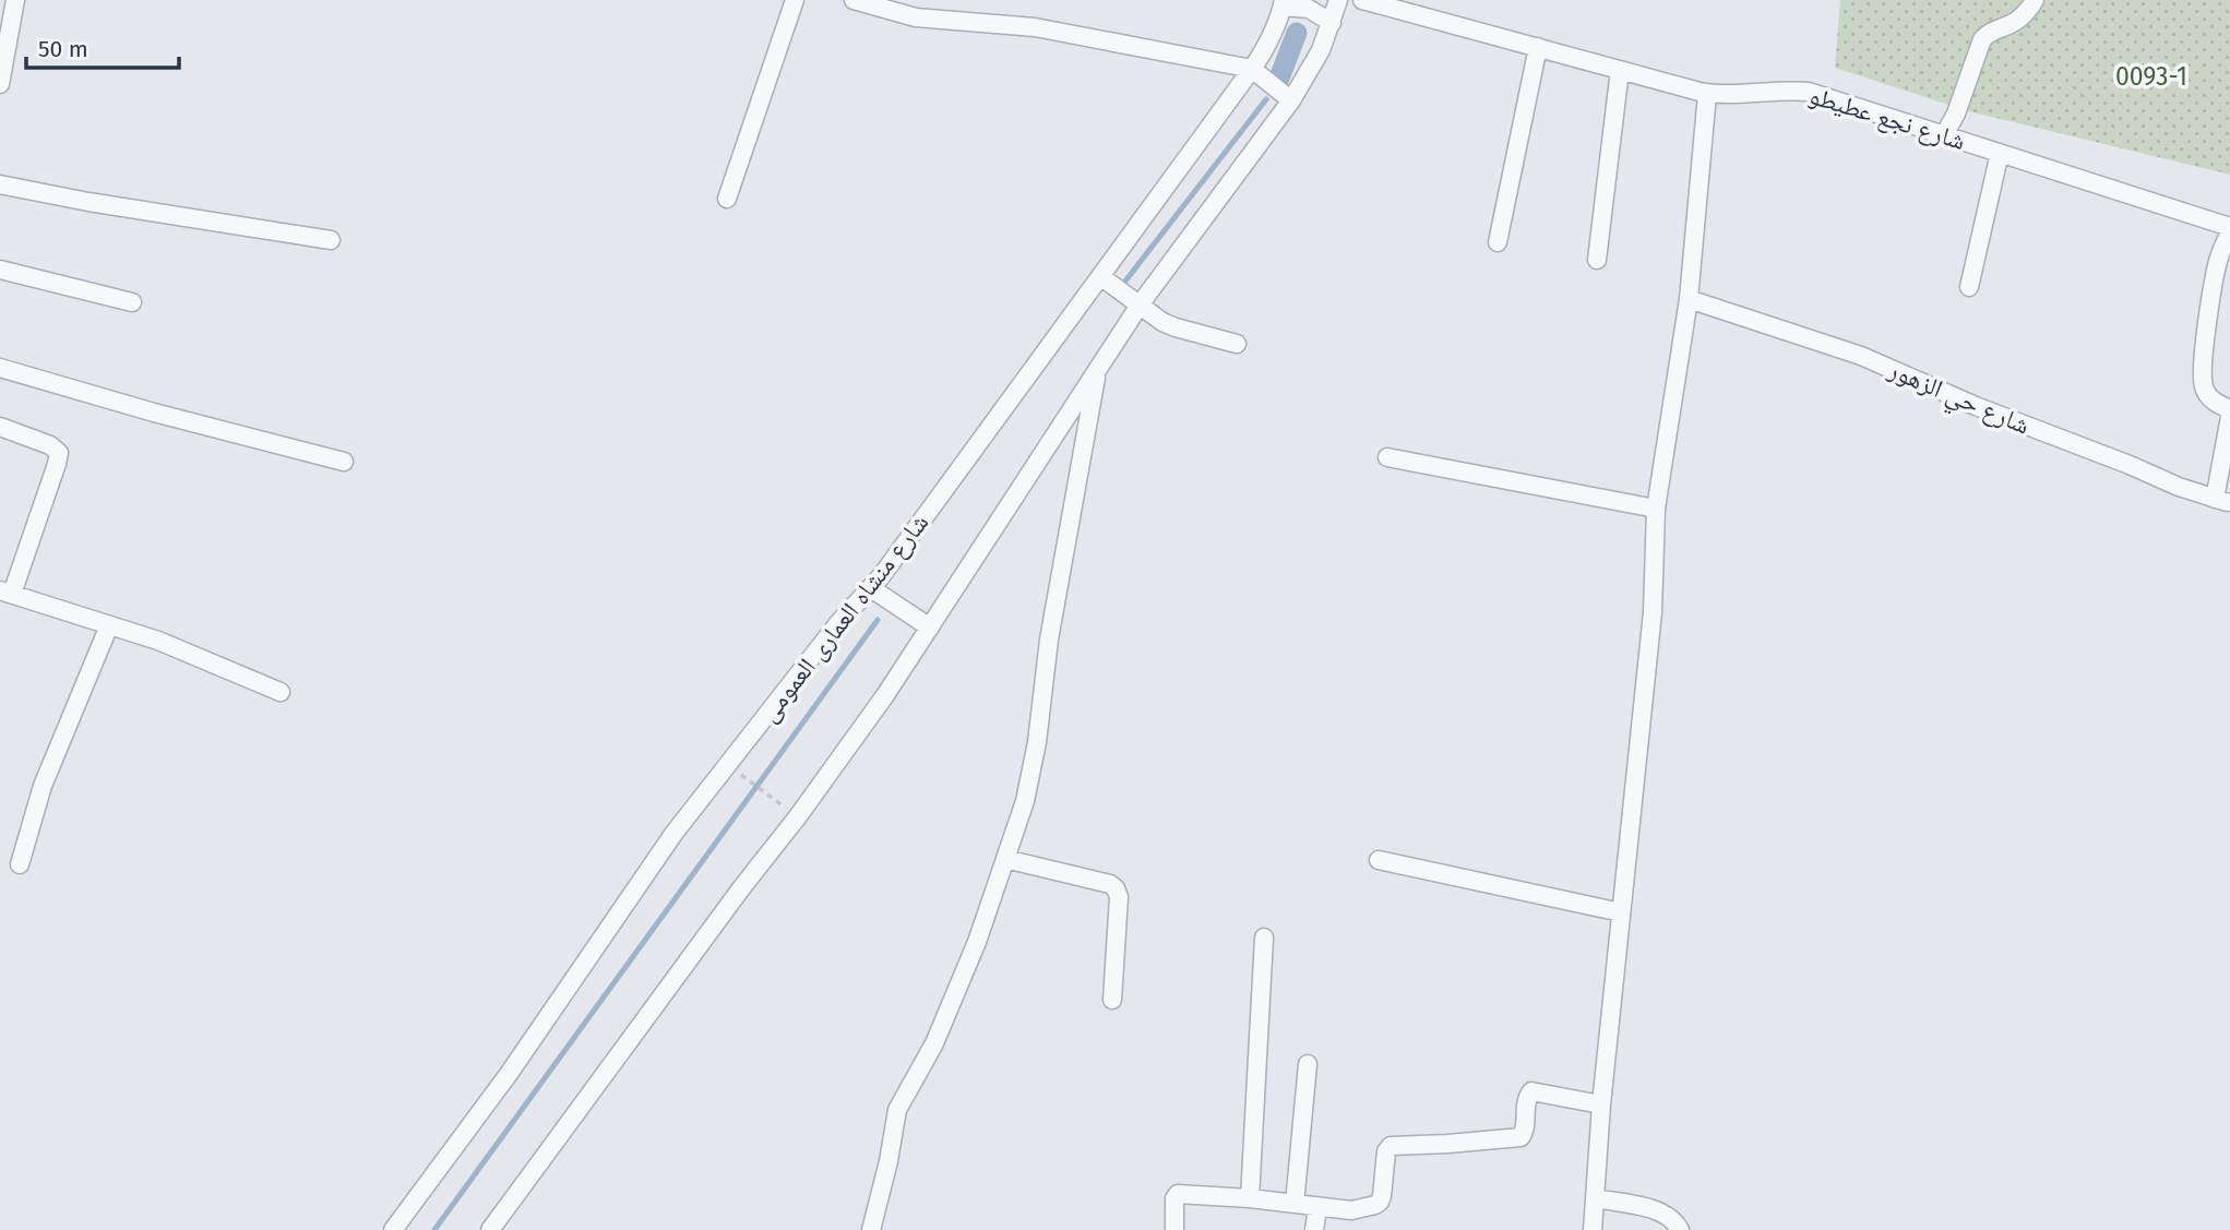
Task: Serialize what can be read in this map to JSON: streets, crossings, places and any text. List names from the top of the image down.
{
  "streets": {
    "street": ["شارع نجع عطيطو", "شارع حي الزهور", "شارع منشاه العمارى العمومى"]
  },
  "parks": ["0093-1"],
  "scale_bar": "50 m"
}
